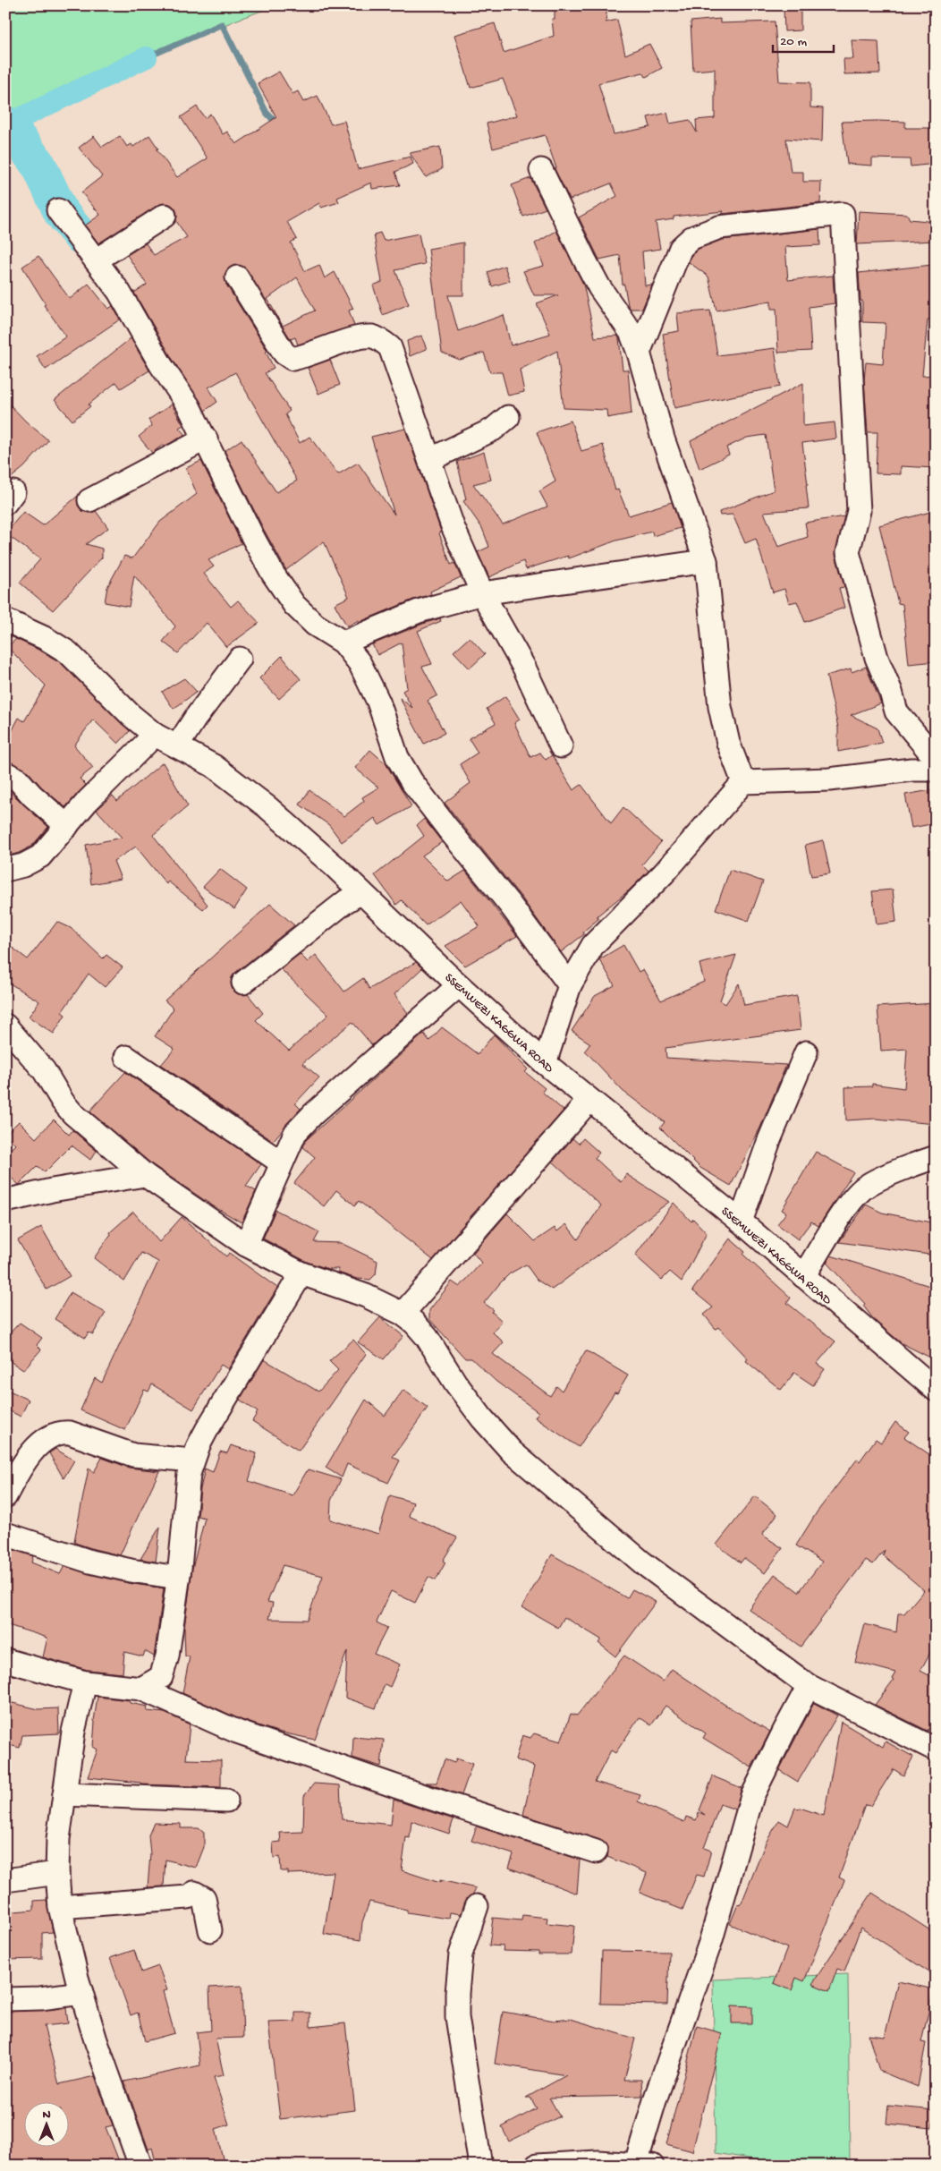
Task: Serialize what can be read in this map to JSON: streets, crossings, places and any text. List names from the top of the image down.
{
  "streets": {
    "street": ["SSEMWEZI KAGGWA ROAD"]
  },
  "scale_bar": "20 m",
  "north": "top"
}
